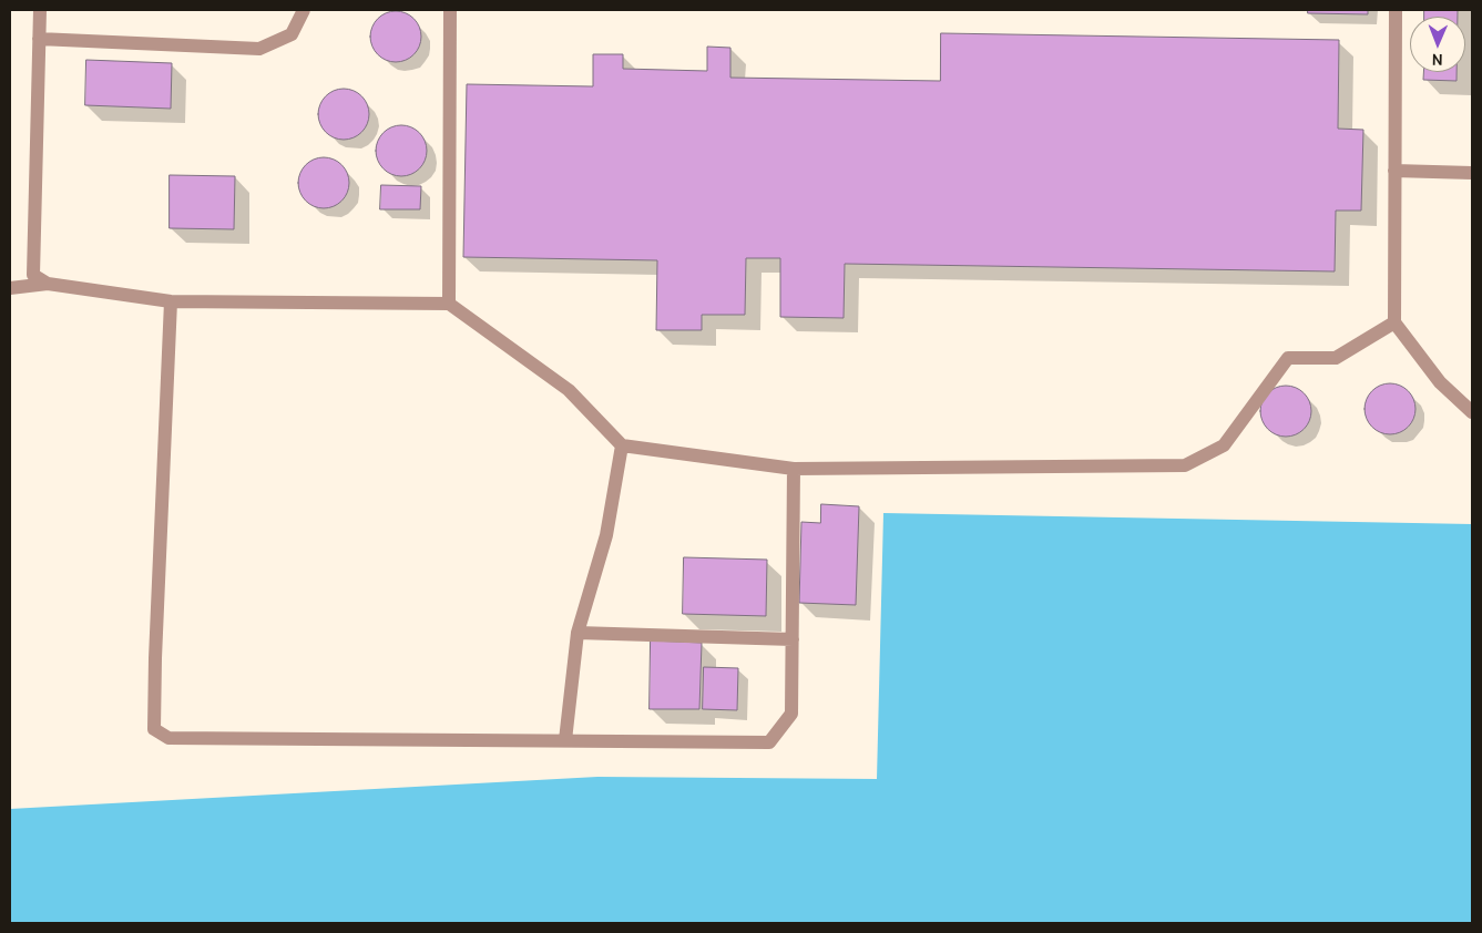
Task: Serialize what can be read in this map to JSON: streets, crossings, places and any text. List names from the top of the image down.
{
  "north": "bottom"
}
